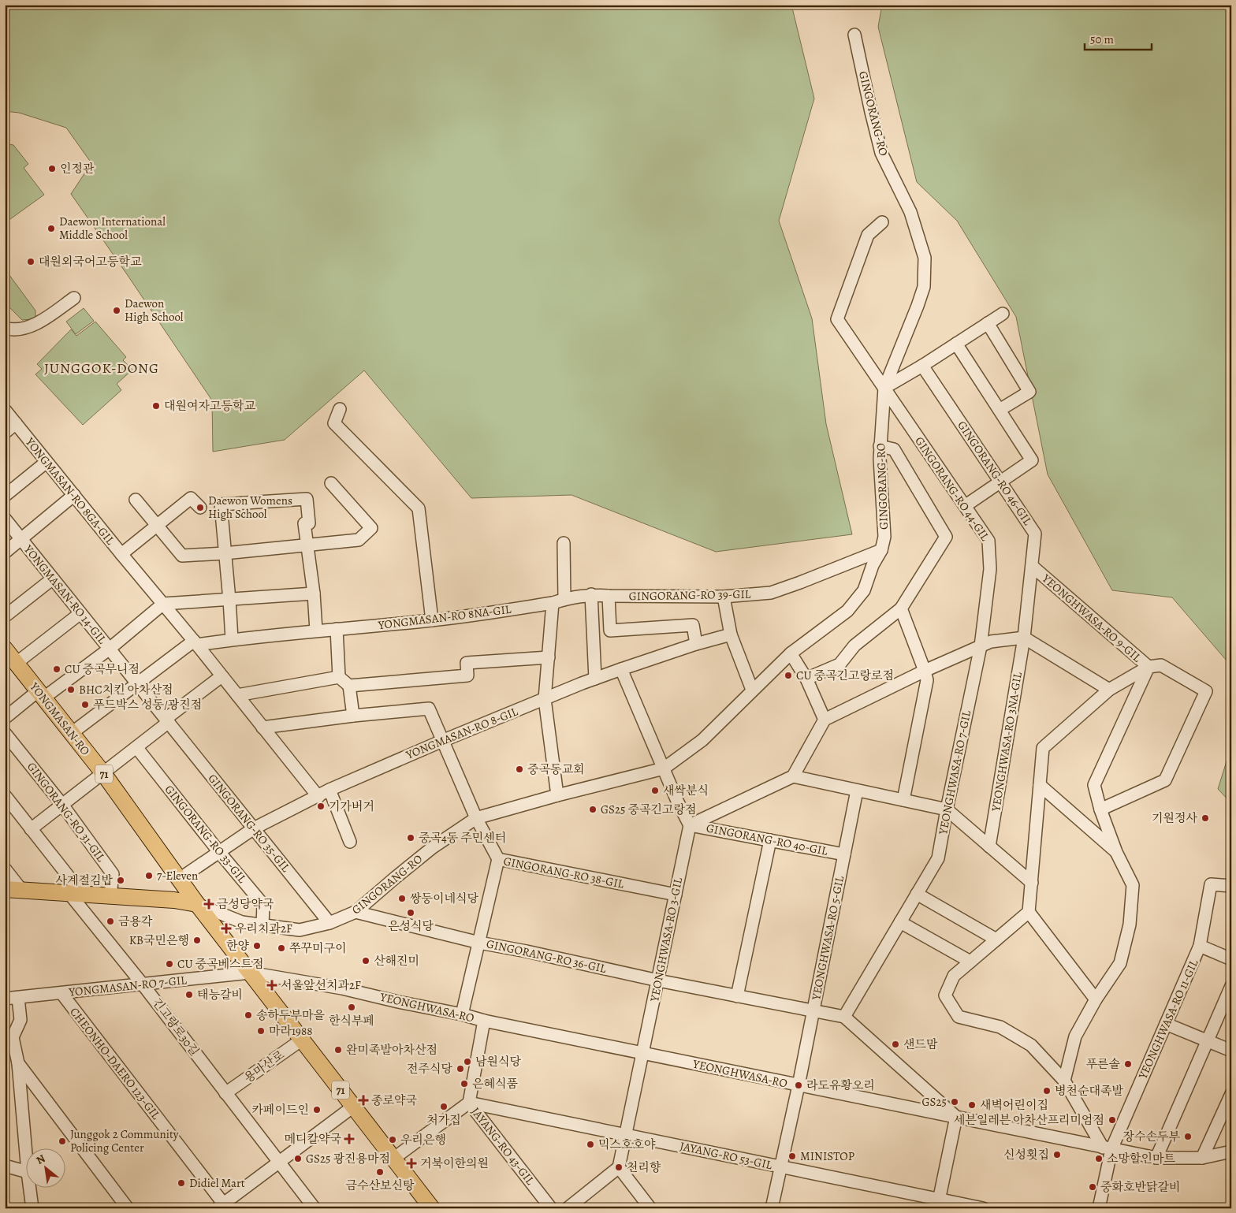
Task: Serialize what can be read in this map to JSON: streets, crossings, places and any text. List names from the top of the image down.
{
  "streets": {
    "main road": ["GINGORANG-RO", "YONGMASAN-RO", "71"],
    "street": [
      "GINGORANG-RO 46-GIL",
      "GINGORANG-RO 44-GIL",
      "YONGMASAN-RO 8GA-GIL",
      "YONGMASAN-RO 14-GIL",
      "GINGORANG-RO 39-GIL",
      "YONGMASAN-RO 8NA-GIL",
      "YEONGHWASA-RO 9-GIL",
      "YONGMASAN-RO 8-GIL",
      "YEONGHWASA-RO 3NA-GIL",
      "YEONGHWASA-RO 7-GIL",
      "GINGORANG-RO 31-GIL",
      "GINGORANG-RO 35-GIL",
      "GINGORANG-RO 33-GIL",
      "GINGORANG-RO 40-GIL",
      "GINGORANG-RO 38-GIL",
      "YEONGHWASA-RO 5-GIL",
      "YEONGHWASA-RO 3-GIL",
      "GINGORANG-RO 36-GIL",
      "YONGMASAN-RO 7-GIL",
      "YEONGHWASA-RO",
      "YEONGHWASA-RO 11-GIL",
      "긴고랑로30길",
      "CHEONHO-DAERO 123-GIL",
      "용마산로",
      "JAYANG-RO 43-GIL",
      "JAYANG-RO 53-GIL"
    ]
  },
  "crossings": [
    ["GINGORANG-RO", "GINGORANG-RO 44-GIL"],
    ["GINGORANG-RO", "GINGORANG-RO 39-GIL"],
    ["GINGORANG-RO", "YONGMASAN-RO"],
    ["GINGORANG-RO", "GINGORANG-RO 31-GIL"],
    ["GINGORANG-RO", "GINGORANG-RO 35-GIL"],
    ["GINGORANG-RO", "GINGORANG-RO 33-GIL"],
    ["GINGORANG-RO", "GINGORANG-RO 38-GIL"],
    ["GINGORANG-RO", "GINGORANG-RO 36-GIL"],
    ["GINGORANG-RO", "긴고랑로30길"],
    ["GINGORANG-RO 46-GIL", "YEONGHWASA-RO 9-GIL"],
    ["GINGORANG-RO 46-GIL", "YEONGHWASA-RO 3NA-GIL"],
    ["GINGORANG-RO 44-GIL", "YEONGHWASA-RO 7-GIL"],
    ["YONGMASAN-RO 8GA-GIL", "YONGMASAN-RO 14-GIL"],
    ["YONGMASAN-RO 8GA-GIL", "YONGMASAN-RO 8NA-GIL"],
    ["YONGMASAN-RO 8GA-GIL", "YONGMASAN-RO 8-GIL"],
    ["YONGMASAN-RO 14-GIL", "YONGMASAN-RO"],
    ["YONGMASAN-RO 14-GIL", "GINGORANG-RO 35-GIL"],
    ["GINGORANG-RO 39-GIL", "YONGMASAN-RO 8NA-GIL"],
    ["YONGMASAN-RO", "YONGMASAN-RO 8-GIL"],
    ["YONGMASAN-RO", "YONGMASAN-RO 7-GIL"],
    ["YONGMASAN-RO", "YEONGHWASA-RO"],
    ["YONGMASAN-RO", "용마산로"],
    ["YONGMASAN-RO 8-GIL", "GINGORANG-RO 35-GIL"],
    ["YONGMASAN-RO 8-GIL", "GINGORANG-RO 33-GIL"],
    ["YONGMASAN-RO 8-GIL", "GINGORANG-RO 38-GIL"],
    ["YEONGHWASA-RO 7-GIL", "GINGORANG-RO 36-GIL"],
    ["GINGORANG-RO 40-GIL", "YEONGHWASA-RO 5-GIL"],
    ["GINGORANG-RO 40-GIL", "YEONGHWASA-RO 3-GIL"],
    ["GINGORANG-RO 38-GIL", "YEONGHWASA-RO 3-GIL"],
    ["YEONGHWASA-RO 5-GIL", "GINGORANG-RO 36-GIL"],
    ["YEONGHWASA-RO 5-GIL", "YEONGHWASA-RO"],
    ["YEONGHWASA-RO 5-GIL", "JAYANG-RO 53-GIL"],
    ["YEONGHWASA-RO 3-GIL", "GINGORANG-RO 36-GIL"],
    ["YEONGHWASA-RO 3-GIL", "YEONGHWASA-RO"],
    ["YEONGHWASA-RO 3-GIL", "JAYANG-RO 53-GIL"],
    ["YONGMASAN-RO 7-GIL", "YEONGHWASA-RO"],
    ["YONGMASAN-RO 7-GIL", "긴고랑로30길"],
    ["YONGMASAN-RO 7-GIL", "CHEONHO-DAERO 123-GIL"],
    ["YEONGHWASA-RO", "YEONGHWASA-RO 11-GIL"],
    ["긴고랑로30길", "용마산로"],
    ["JAYANG-RO 43-GIL", "JAYANG-RO 53-GIL"]
  ],
  "districts": ["JUNGGOK-DONG"],
  "places": {
    "other": [
      "인정관",
      "Daewon International Middle School",
      "대원외국어고등학교",
      "Daewon High School",
      "대원여자고등학교",
      "Daewon Womens High School",
      "CU 중곡무니점",
      "CU 중곡긴고랑로점",
      "BHC치킨 아차산점",
      "푸드박스 성동/광진점",
      "중곡동교회",
      "새싹분식",
      "기가버거",
      "GS25 중곡긴고랑점",
      "기원정사",
      "중곡4동 주민센터",
      "7-Eleven",
      "사계절김밥",
      "쌍둥이네식당",
      "은성식당",
      "금용각",
      "KB국민은행",
      "한양",
      "쭈꾸미구이",
      "산해진미",
      "CU 중곡베스트점",
      "태능갈비",
      "한식부페",
      "송하두부마을",
      "마라1988",
      "샌드맘",
      "완미족발아차산점",
      "남원식당",
      "푸른솔",
      "전주식당",
      "은혜식품",
      "라도유황오리",
      "병천순대족발",
      "GS25",
      "새벽어린이집",
      "처가집",
      "카페이드인",
      "세븐일레븐 아차산프리미엄점",
      "장수손두부",
      "우리은행",
      "Junggok 2 Community Policing Center",
      "믹스호호야",
      "신성횟집",
      "MINISTOP",
      "GS25 광진용마점",
      "소망할인마트",
      "천리향",
      "금수산보신탕",
      "Didiel Mart",
      "중화호반닭갈비"
    ],
    "health": [
      "금성당약국",
      "우리치과2F",
      "서울앞선치과2F",
      "종로약국",
      "메디칼약국",
      "거북이한의원"
    ]
  },
  "scale_bar": "50 m",
  "north": "top left"
}
